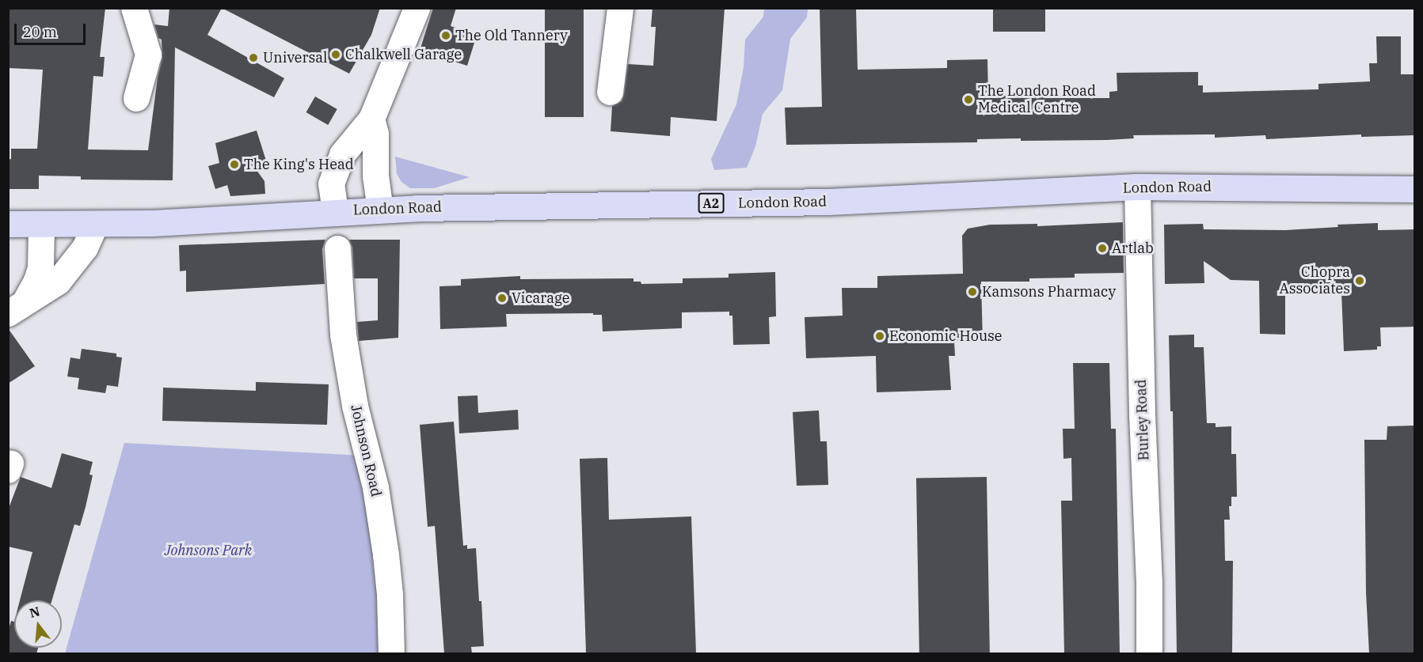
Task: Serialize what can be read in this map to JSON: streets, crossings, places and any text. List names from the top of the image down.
{
  "streets": {
    "main road": ["London Road", "A2"],
    "street": ["Burley Road", "Johnson Road"]
  },
  "crossings": [
    ["London Road", "Burley Road"]
  ],
  "parks": ["Johnsons Park"],
  "places": [
    "The Old Tannery",
    "Chalkwell Garage",
    "Universal",
    "The London Road Medical Centre",
    "The King's Head",
    "Artlab",
    "Chopra Associates",
    "Kamsons Pharmacy",
    "Vicarage",
    "Economic House"
  ],
  "scale_bar": "20 m",
  "north": "top"
}
